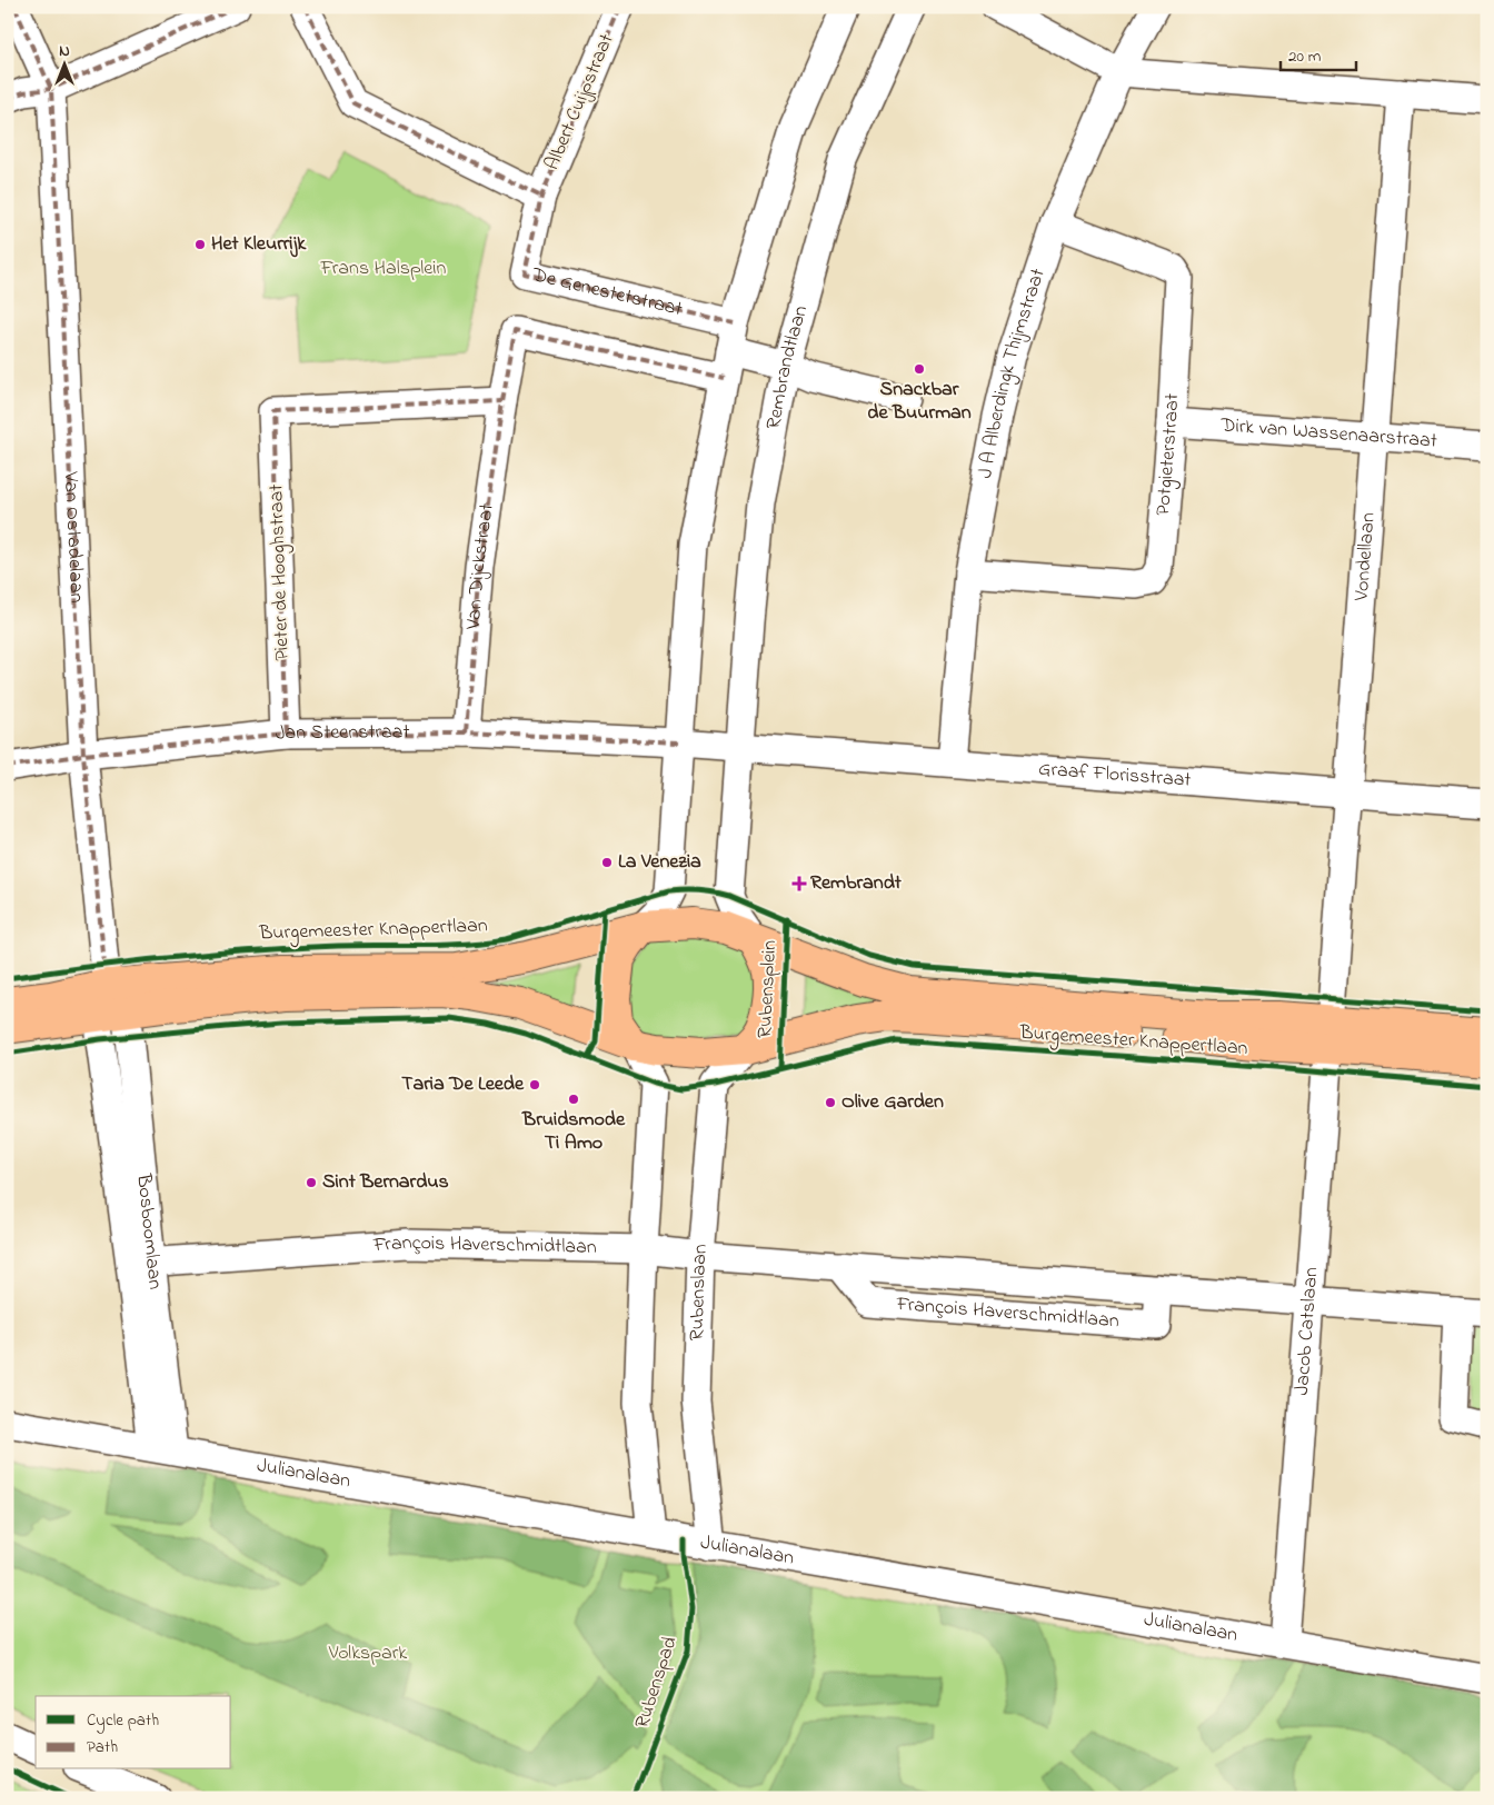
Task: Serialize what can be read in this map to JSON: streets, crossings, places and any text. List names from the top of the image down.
{
  "streets": {
    "main road": ["Burgemeester Knappertlaan", "Rubensplein"],
    "street": [
      "Albert Cuijpstraat",
      "De Genestetstraat",
      "Rembrandtlaan",
      "J A Alberdingk Thijmstraat",
      "Dirk van Wassenaarstraat",
      "Potgieterstraat",
      "Van Ostadelaan",
      "Vondellaan",
      "Van Dijckstraat",
      "Pieter de Hooghstraat",
      "Jan Steenstraat",
      "Graaf Florisstraat",
      "Bosboomlaan",
      "François Haverschmidtlaan",
      "Rubenslaan",
      "Jacob Catslaan",
      "Julianalaan"
    ],
    "cycle path": ["Rubenspad"]
  },
  "crossings": [
    ["Albert Cuijpstraat", "De Genestetstraat"],
    ["Rembrandtlaan", "Graaf Florisstraat"],
    ["Rembrandtlaan", "Burgemeester Knappertlaan"],
    ["Rembrandtlaan", "Rubensplein"],
    ["Rembrandtlaan", "Rubenslaan"],
    ["J A Alberdingk Thijmstraat", "Potgieterstraat"],
    ["J A Alberdingk Thijmstraat", "Graaf Florisstraat"],
    ["Dirk van Wassenaarstraat", "Potgieterstraat"],
    ["Dirk van Wassenaarstraat", "Vondellaan"],
    ["Van Ostadelaan", "Jan Steenstraat"],
    ["Van Ostadelaan", "Burgemeester Knappertlaan"],
    ["Vondellaan", "Graaf Florisstraat"],
    ["Vondellaan", "Burgemeester Knappertlaan"],
    ["Vondellaan", "Jacob Catslaan"],
    ["Van Dijckstraat", "Pieter de Hooghstraat"],
    ["Van Dijckstraat", "Jan Steenstraat"],
    ["Pieter de Hooghstraat", "Jan Steenstraat"],
    ["Burgemeester Knappertlaan", "Rubensplein"],
    ["Burgemeester Knappertlaan", "Rubenslaan"],
    ["Burgemeester Knappertlaan", "Jacob Catslaan"],
    ["Rubensplein", "Rubenslaan"],
    ["Bosboomlaan", "François Haverschmidtlaan"],
    ["Bosboomlaan", "Julianalaan"],
    ["François Haverschmidtlaan", "Rubenslaan"],
    ["François Haverschmidtlaan", "Jacob Catslaan"],
    ["Rubenslaan", "Julianalaan"],
    ["Jacob Catslaan", "Julianalaan"]
  ],
  "parks": ["Frans Halsplein", "Volkspark"],
  "places": {
    "other": [
      "Het Kleurrijk",
      "Snackbar de Buurman",
      "La Venezia",
      "Taria De Leede",
      "Bruidsmode Ti Amo",
      "Olive Garden",
      "Sint Bernardus"
    ],
    "health": ["Rembrandt"]
  },
  "legend": ["Cycle path", "Path"],
  "scale_bar": "20 m",
  "north": "top"
}
